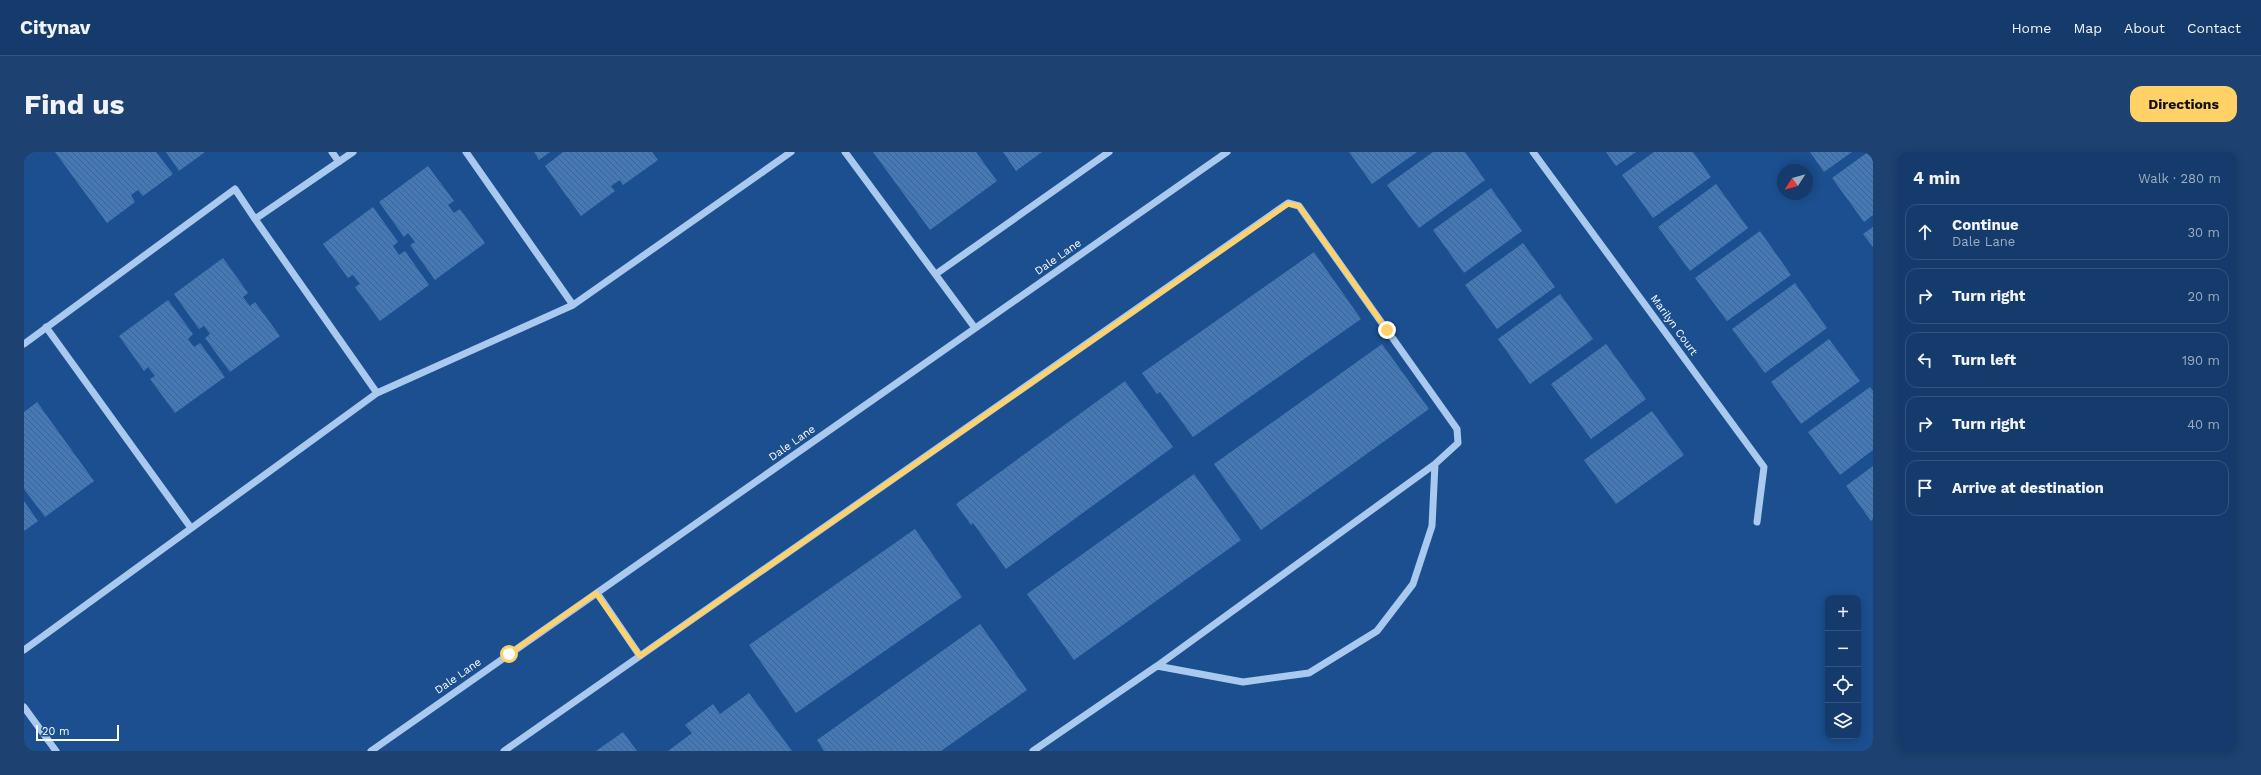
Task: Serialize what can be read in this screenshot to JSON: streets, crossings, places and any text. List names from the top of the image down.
{
  "streets": {
    "street": ["Dale Lane", "Marilyn Court"]
  },
  "scale_bar": "20 m",
  "north": "bottom left",
  "page": {
    "header": "Citynav",
    "nav": [
      "Home",
      "Map",
      "About",
      "Contact"
    ],
    "buttons": "Directions",
    "title": "Find us",
    "heading": ["4 min", "Walk · 280 m"],
    "list": [
      ["Continue", "Dale Lane", "30 m"],
      ["Turn right", "20 m"],
      ["Turn left", "190 m"],
      ["Turn right", "40 m"],
      "Arrive at destination"
    ],
    "map_buttons": ["+", "−"],
    "scale": "20 m"
  }
}
